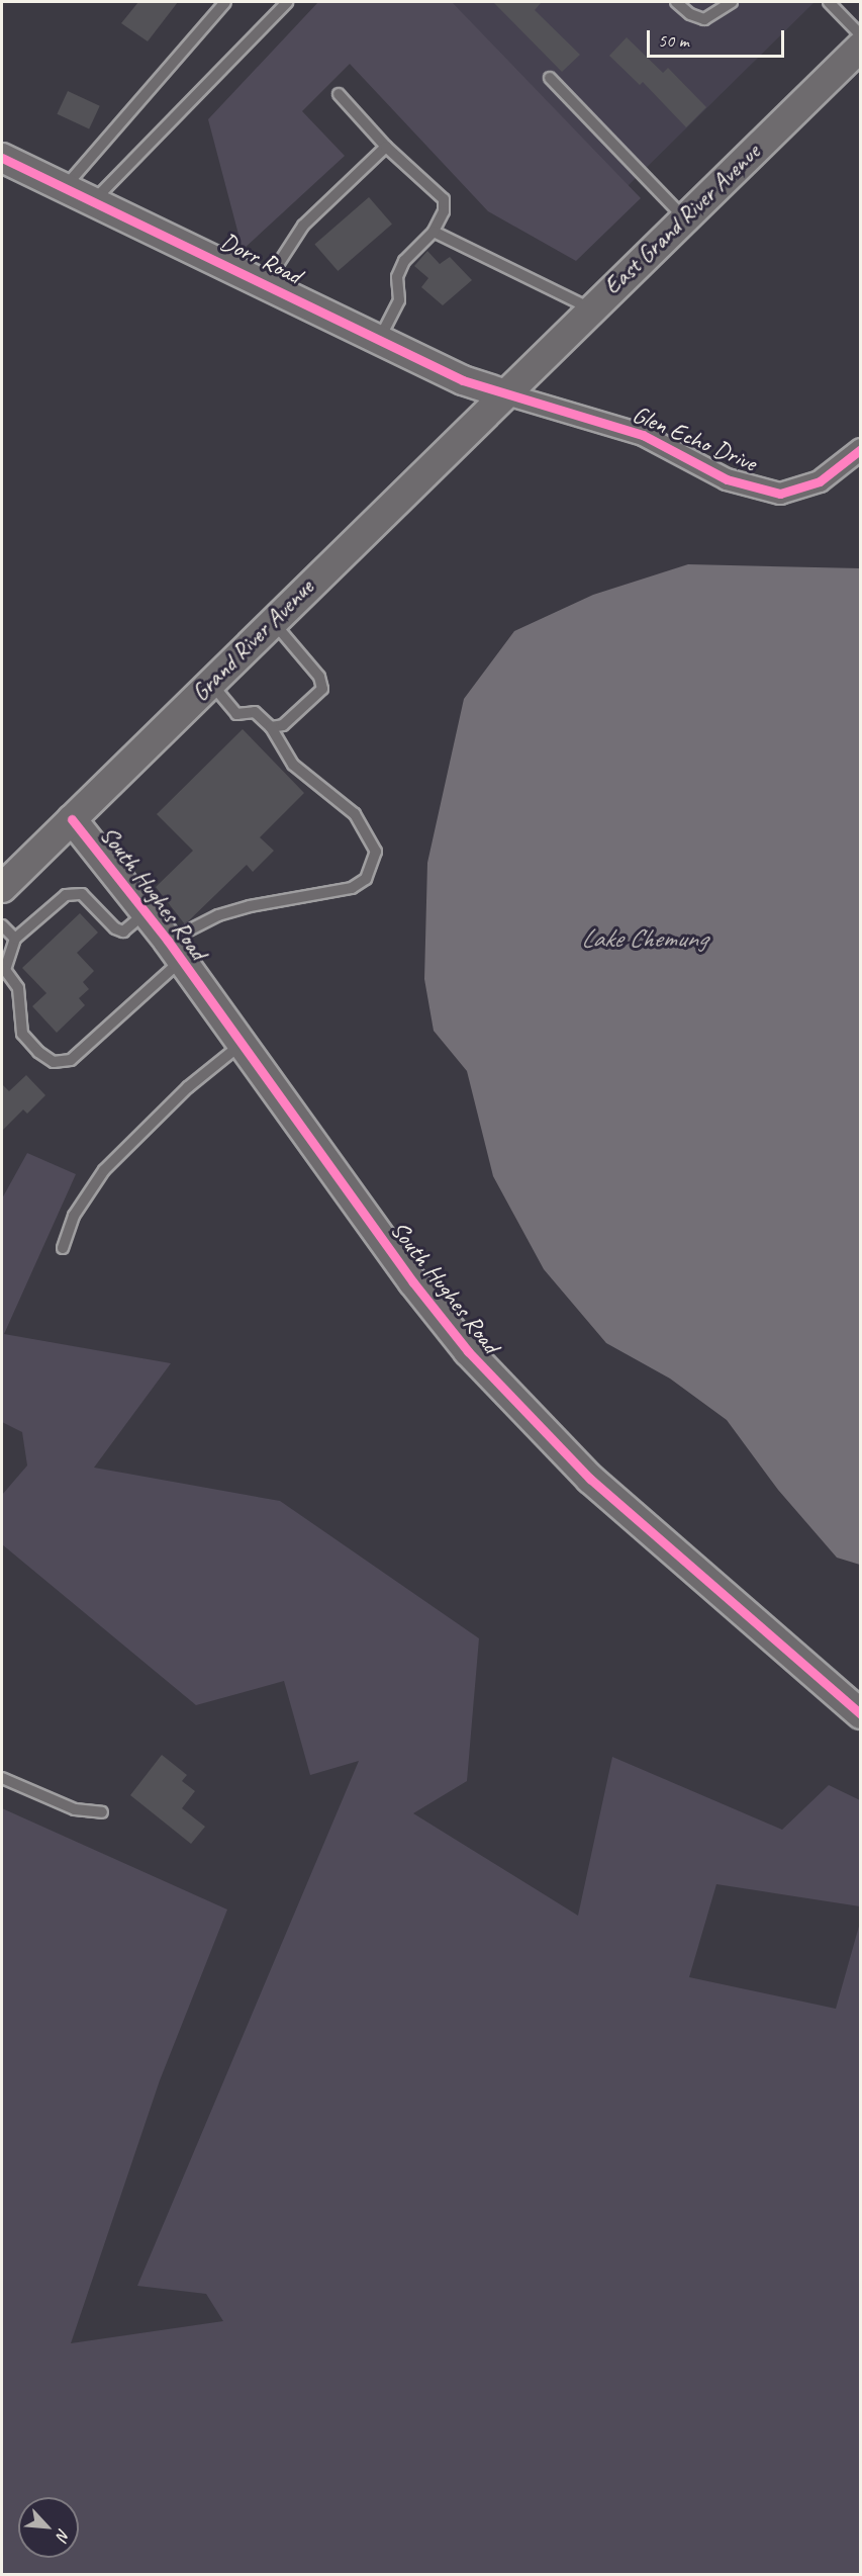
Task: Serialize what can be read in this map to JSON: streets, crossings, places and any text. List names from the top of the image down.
{
  "streets": {
    "street": [
      "East Grand River Avenue",
      "Dorr Road",
      "Glen Echo Drive",
      "Grand River Avenue",
      "South Hughes Road"
    ]
  },
  "crossings": [
    ["East Grand River Avenue", "Dorr Road"],
    ["East Grand River Avenue", "Glen Echo Drive"],
    ["East Grand River Avenue", "Grand River Avenue"],
    ["Dorr Road", "Glen Echo Drive"],
    ["Dorr Road", "Grand River Avenue"],
    ["Glen Echo Drive", "Grand River Avenue"],
    ["Grand River Avenue", "South Hughes Road"]
  ],
  "water": ["Lake Chemung"],
  "scale_bar": "50 m",
  "north": "bottom right"
}
